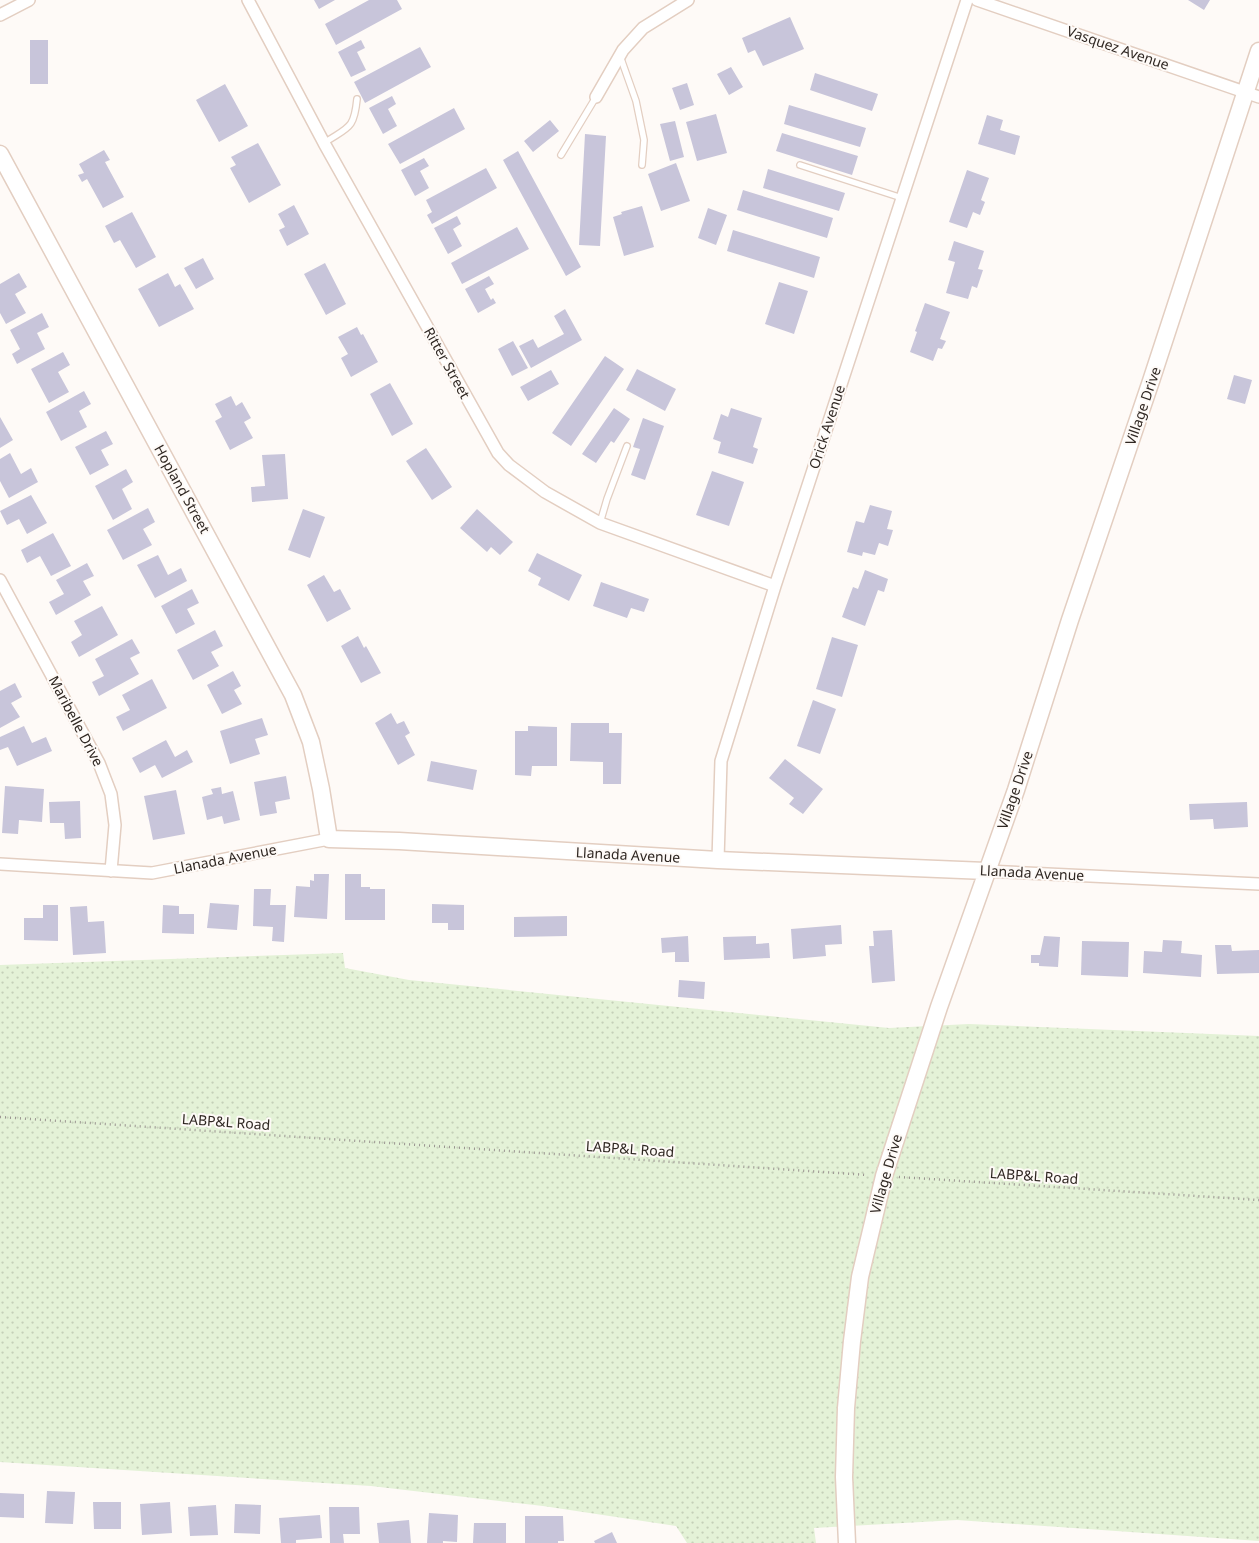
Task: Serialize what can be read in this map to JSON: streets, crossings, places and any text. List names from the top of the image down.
{
  "streets": {
    "main road": ["Village Drive", "Hopland Street", "Llanada Avenue"],
    "street": [
      "Vasquez Avenue",
      "Ritter Street",
      "Orick Avenue",
      "Maribelle Drive"
    ],
    "path": ["LABP&L Road"]
  },
  "crossings": [
    ["Vasquez Avenue", "Village Drive"],
    ["Ritter Street", "Orick Avenue"],
    ["Village Drive", "Llanada Avenue"],
    ["Village Drive", "LABP&L Road"],
    ["Orick Avenue", "Llanada Avenue"],
    ["Hopland Street", "Llanada Avenue"],
    ["Maribelle Drive", "Llanada Avenue"]
  ]
}
